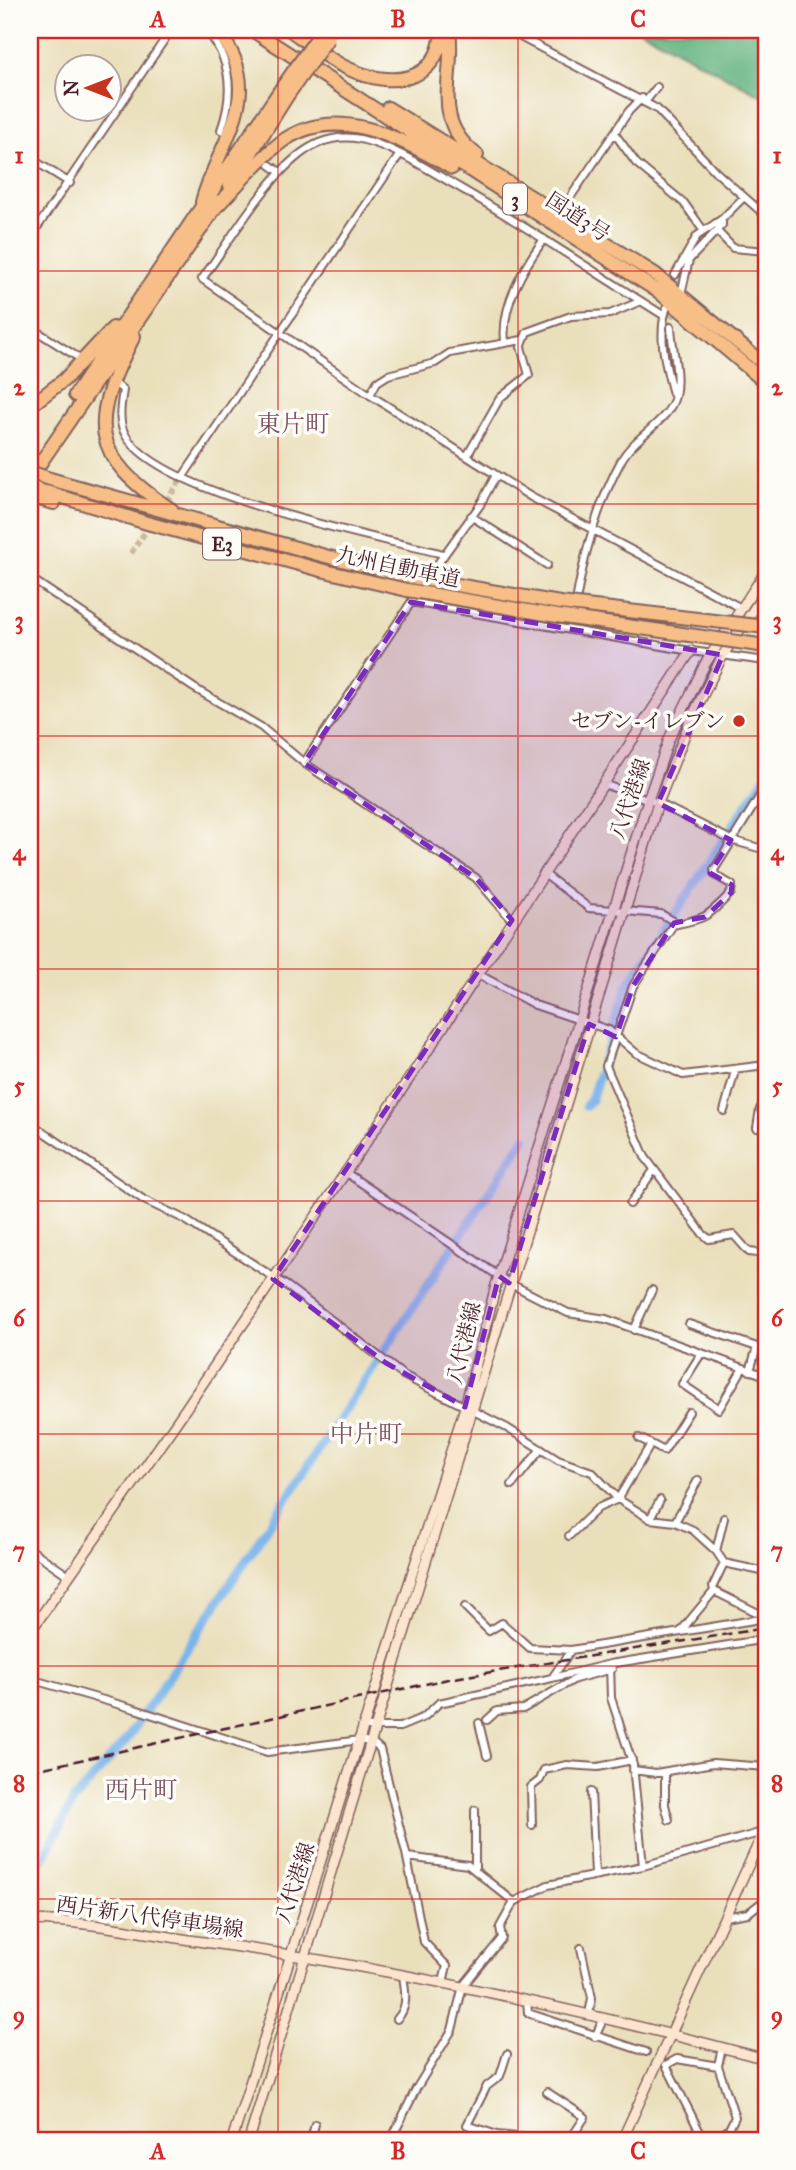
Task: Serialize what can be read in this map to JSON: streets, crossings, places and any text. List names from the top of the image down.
{
  "streets": {
    "highway": [
      "3",
      "国道3号",
      "E3",
      "九州自動車道"
    ],
    "main road": ["八代港線", "西片新八代停車場線"]
  },
  "crossings": [
    ["八代港線", "西片新八代停車場線"]
  ],
  "districts": ["東片町", "中片町", "西片町"],
  "places": ["セブン-イレブン"],
  "north": "left",
  "grid": {
    "columns": ["A", "B", "C"],
    "rows": [
      "1",
      "2",
      "3",
      "4",
      "5",
      "6",
      "7",
      "8",
      "9"
    ]
  }
}
